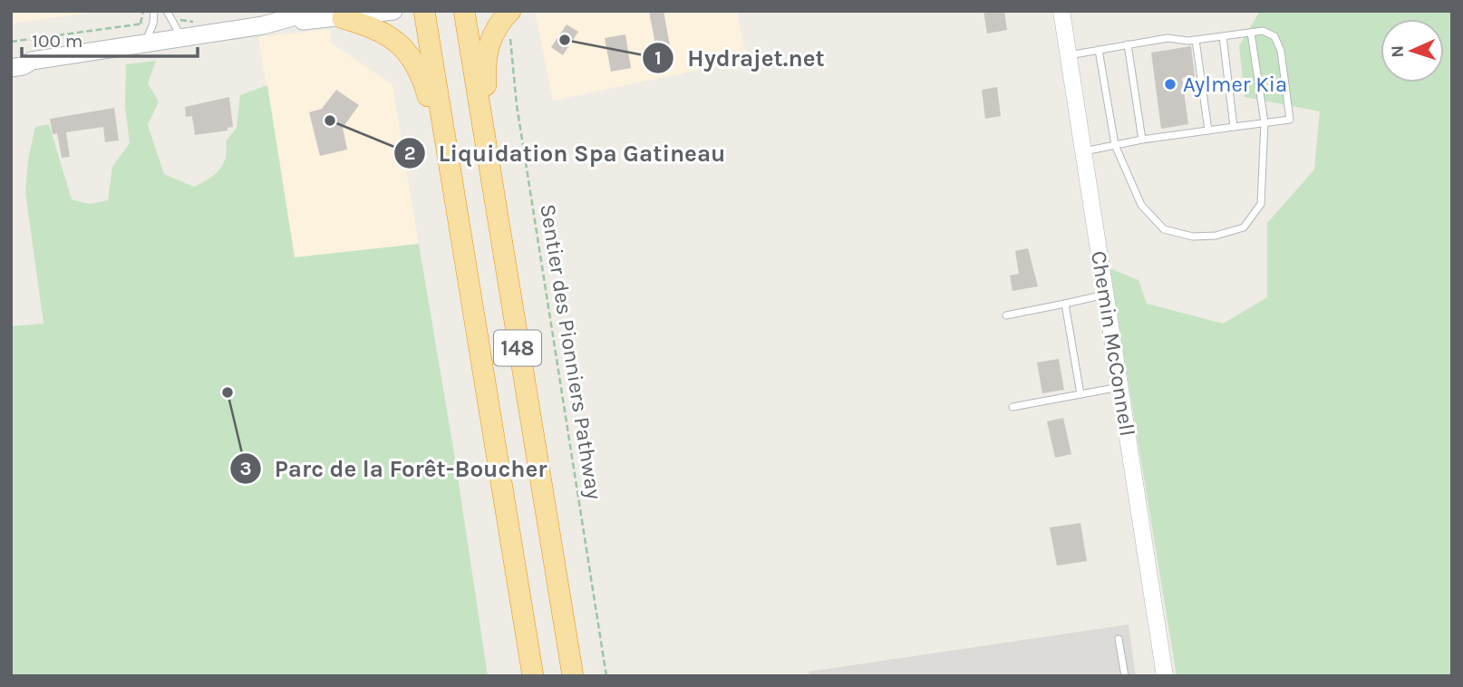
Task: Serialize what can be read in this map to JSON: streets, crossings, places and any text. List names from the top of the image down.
{
  "streets": {
    "highway": ["148"],
    "street": ["Chemin McConnell"],
    "path": ["Sentier des Pionniers Pathway"]
  },
  "places": [
    "Hydrajet.net",
    "Aylmer Kia",
    "Liquidation Spa Gatineau",
    "Parc de la Forêt-Boucher"
  ],
  "scale_bar": "100 m",
  "north": "left"
}
